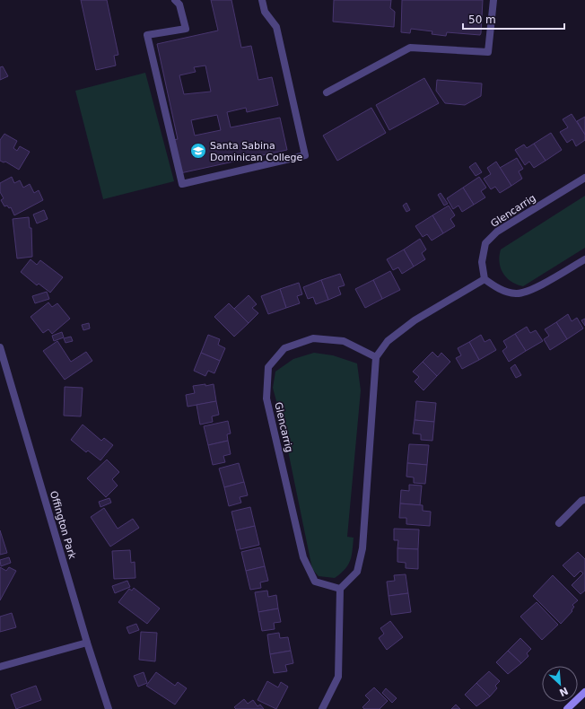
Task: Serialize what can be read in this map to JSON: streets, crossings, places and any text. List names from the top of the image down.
{
  "streets": {
    "street": ["Glencarrig", "Offington Park"]
  },
  "places": {
    "school or university": ["Santa Sabina Dominican College"]
  },
  "scale_bar": "50 m",
  "north": "bottom right"
}
